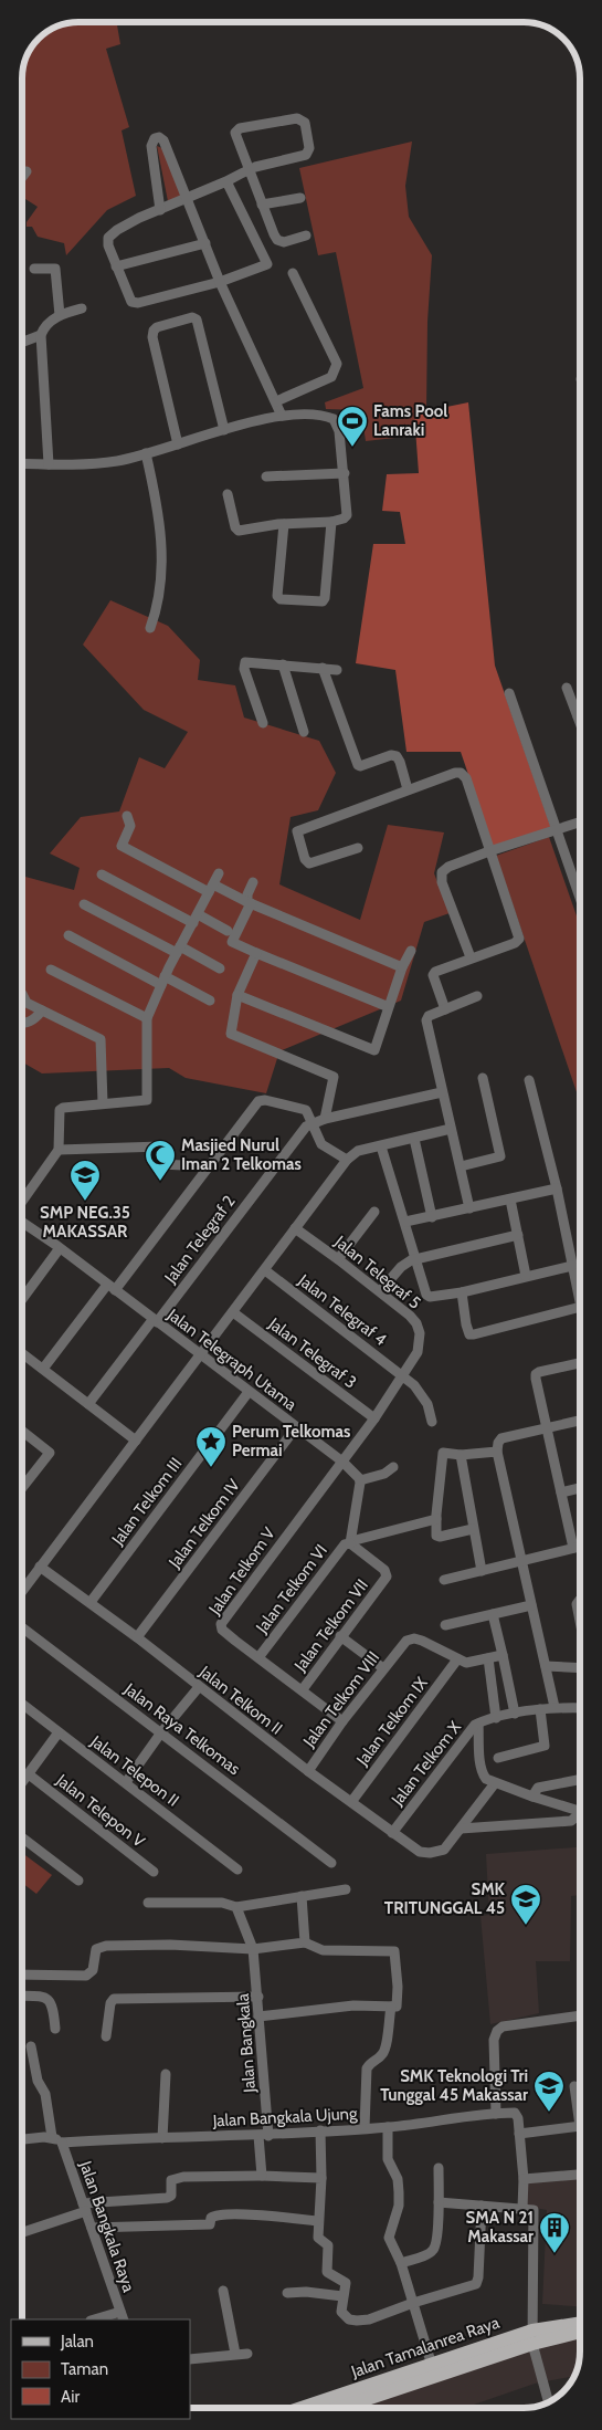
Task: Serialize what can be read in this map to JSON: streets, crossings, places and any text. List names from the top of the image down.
{
  "streets": {
    "main road": ["Jalan Tamalanrea Raya"],
    "street": [
      "Jalan Telegraf 2",
      "Jalan Telegraf 5",
      "Jalan Telegraf 4",
      "Jalan Telegraf 3",
      "Jalan Telegraph Utama",
      "Jalan Telkom III",
      "Jalan Telkom IV",
      "Jalan Telkom V",
      "Jalan Telkom VI",
      "Jalan Telkom VII",
      "Jalan Telkom VIII",
      "Jalan Telkom II",
      "Jalan Telkom IX",
      "Jalan Raya Telkomas",
      "Jalan Telkom X",
      "Jalan Telepon II",
      "Jalan Telepon V",
      "Jalan Bangkala",
      "Jalan Bangkala Ujung",
      "Jalan Bangkala Raya"
    ]
  },
  "crossings": [
    ["Jalan Telegraf 2", "Jalan Telegraph Utama"],
    ["Jalan Telegraf 5", "Jalan Telegraf 4"],
    ["Jalan Telegraf 5", "Jalan Telegraf 3"],
    ["Jalan Telegraf 5", "Jalan Telegraph Utama"],
    ["Jalan Telegraf 5", "Jalan Telkom V"],
    ["Jalan Telegraph Utama", "Jalan Telkom III"],
    ["Jalan Telegraph Utama", "Jalan Telkom IV"],
    ["Jalan Telegraph Utama", "Jalan Telkom V"],
    ["Jalan Telkom III", "Jalan Telkom II"],
    ["Jalan Telkom IV", "Jalan Telkom II"],
    ["Jalan Telkom V", "Jalan Telkom VI"],
    ["Jalan Telkom V", "Jalan Telkom VII"],
    ["Jalan Telkom V", "Jalan Telkom VIII"],
    ["Jalan Telkom VI", "Jalan Telkom VII"],
    ["Jalan Telkom VIII", "Jalan Telkom II"],
    ["Jalan Telkom VIII", "Jalan Telkom IX"],
    ["Jalan Telkom II", "Jalan Telkom IX"],
    ["Jalan Telkom II", "Jalan Telkom X"],
    ["Jalan Bangkala", "Jalan Bangkala Ujung"],
    ["Jalan Bangkala Ujung", "Jalan Bangkala Raya"]
  ],
  "places": {
    "sports": ["Fams Pool Lanraki"],
    "mosque": ["Masjied Nurul Iman 2 Telkomas"],
    "school or university": ["SMP NEG.35 MAKASSAR", "SMK TRITUNGGAL 45", "SMK Teknologi Tri Tunggal 45 Makassar"],
    "place": ["Perum Telkomas Permai"],
    "building": ["SMA N 21 Makassar"]
  },
  "legend": ["Jalan", "Taman", "Air"]
}
